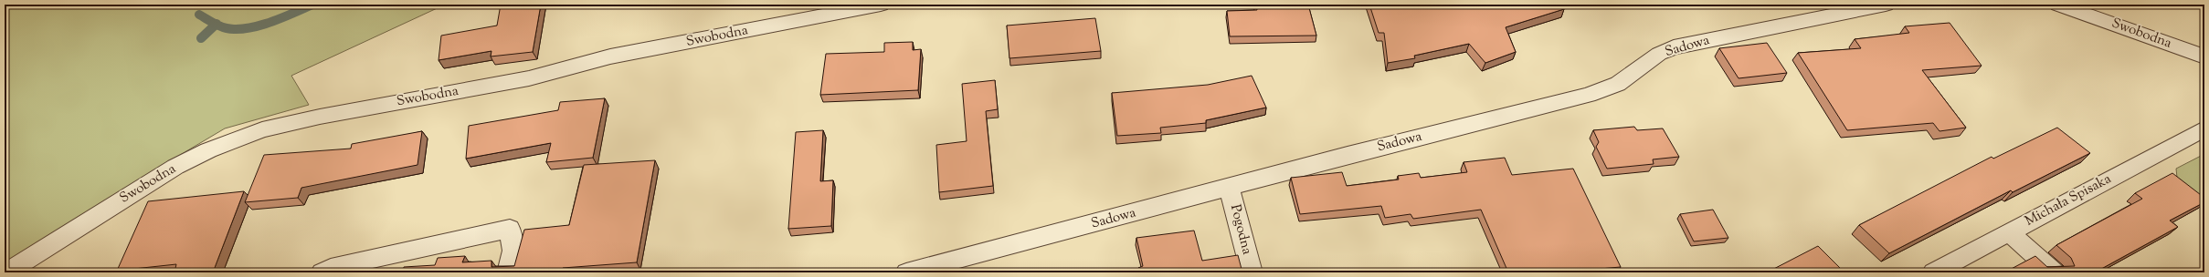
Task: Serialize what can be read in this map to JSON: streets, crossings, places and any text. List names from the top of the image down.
{
  "streets": {
    "street": [
      "Swobodna",
      "Sadowa",
      "Michała Spisaka",
      "Pogodna"
    ]
  },
  "crossings": [
    ["Sadowa", "Pogodna"]
  ]
}
